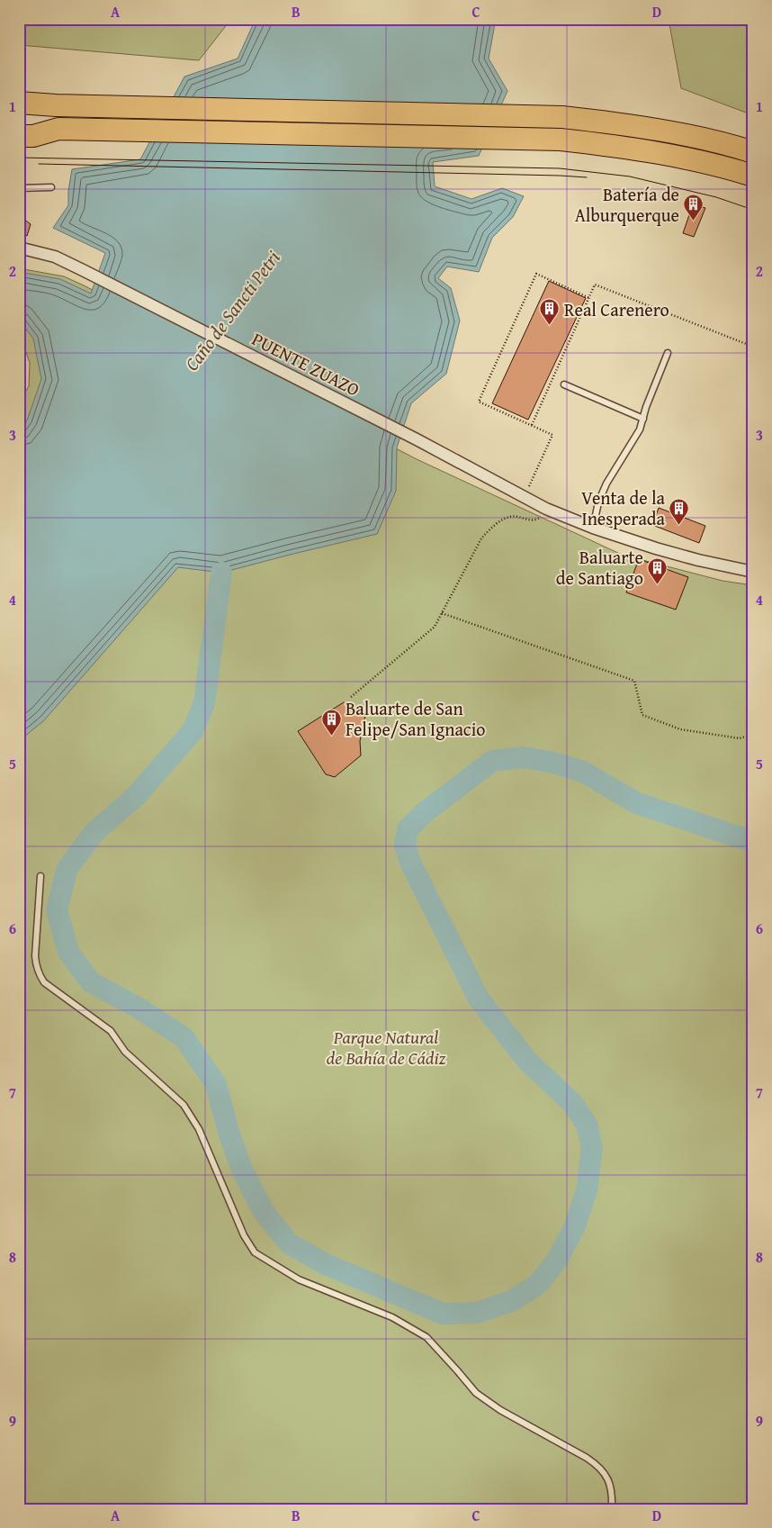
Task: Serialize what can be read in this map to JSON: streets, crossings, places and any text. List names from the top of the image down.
{
  "streets": {
    "street": ["PUENTE ZUAZO"]
  },
  "water": ["Caño de Sancti Petri"],
  "parks": ["Parque Natural de Bahía de Cádiz"],
  "places": {
    "building": [
      "Batería de Alburquerque",
      "Real Carenero",
      "Venta de la Inesperada",
      "Baluarte de Santiago",
      "Baluarte de San Felipe/San Ignacio"
    ]
  },
  "grid": {
    "columns": [
      "A",
      "B",
      "C",
      "D"
    ],
    "rows": [
      "1",
      "2",
      "3",
      "4",
      "5",
      "6",
      "7",
      "8",
      "9"
    ]
  }
}
